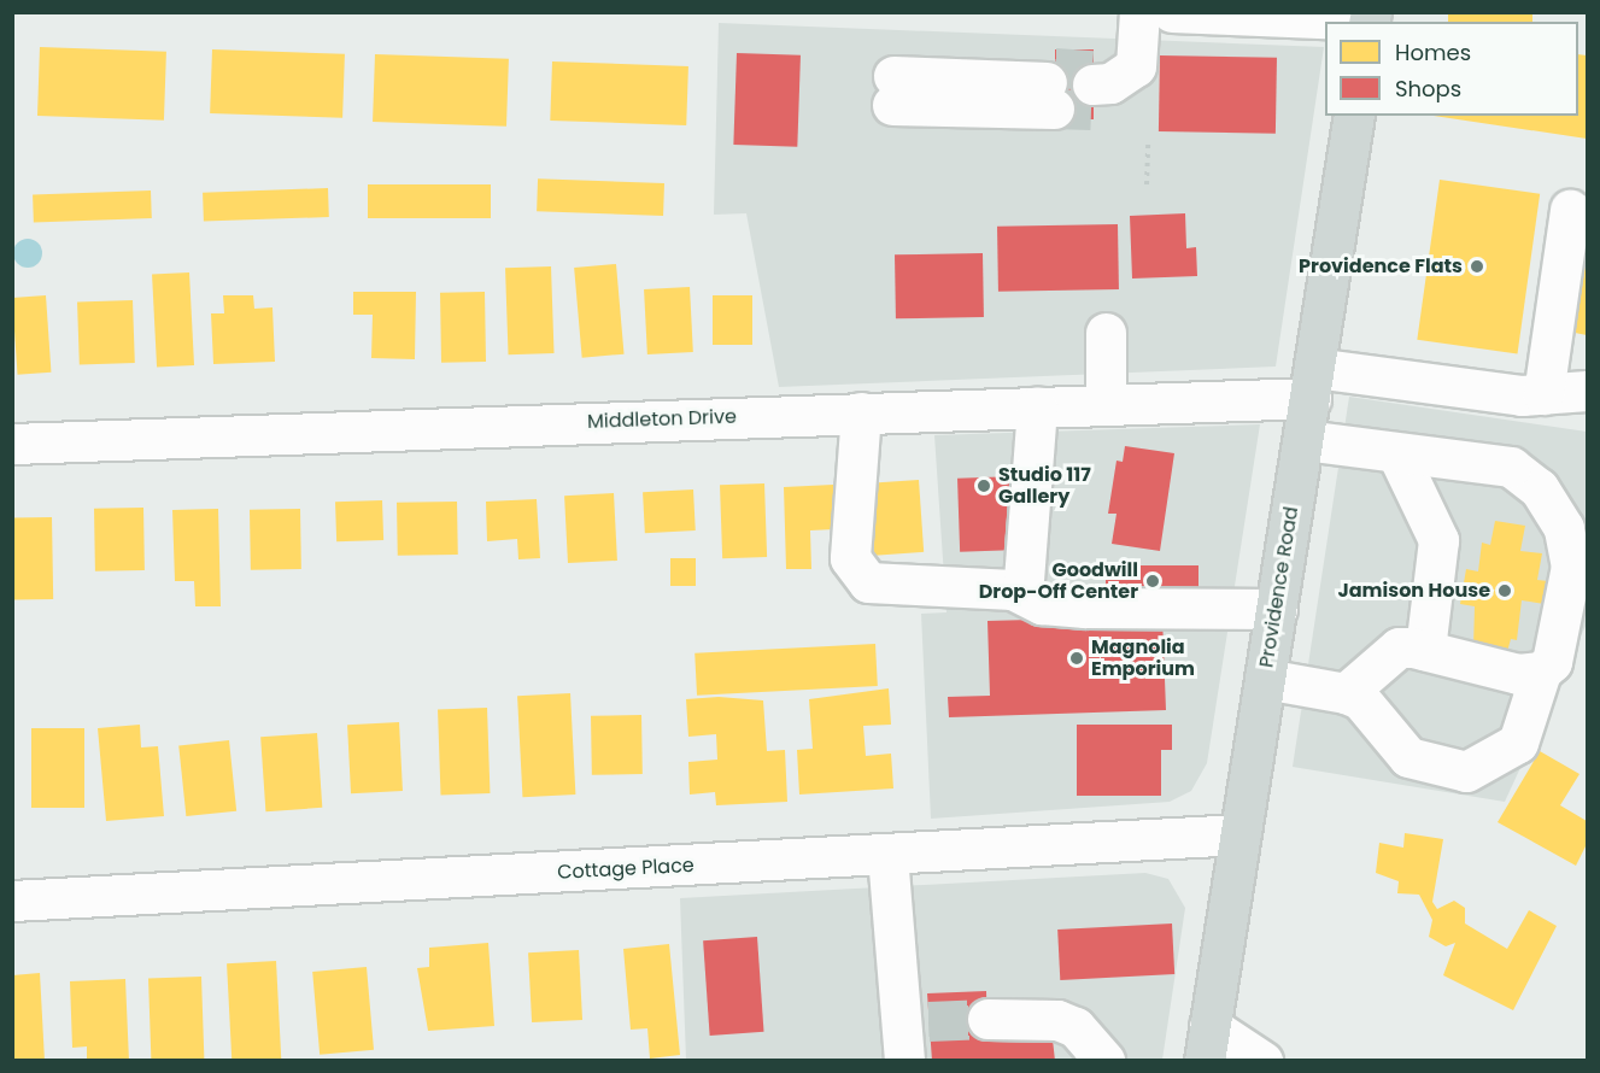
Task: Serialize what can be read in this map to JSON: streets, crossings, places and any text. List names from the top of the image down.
{
  "streets": {
    "main road": ["Providence Road"],
    "street": ["Middleton Drive", "Cottage Place"]
  },
  "crossings": [
    ["Middleton Drive", "Providence Road"],
    ["Providence Road", "Cottage Place"]
  ],
  "places": [
    "Providence Flats",
    "Studio 117 Gallery",
    "Goodwill Drop-Off Center",
    "Jamison House",
    "Magnolia Emporium"
  ],
  "legend": ["Homes", "Shops"]
}
